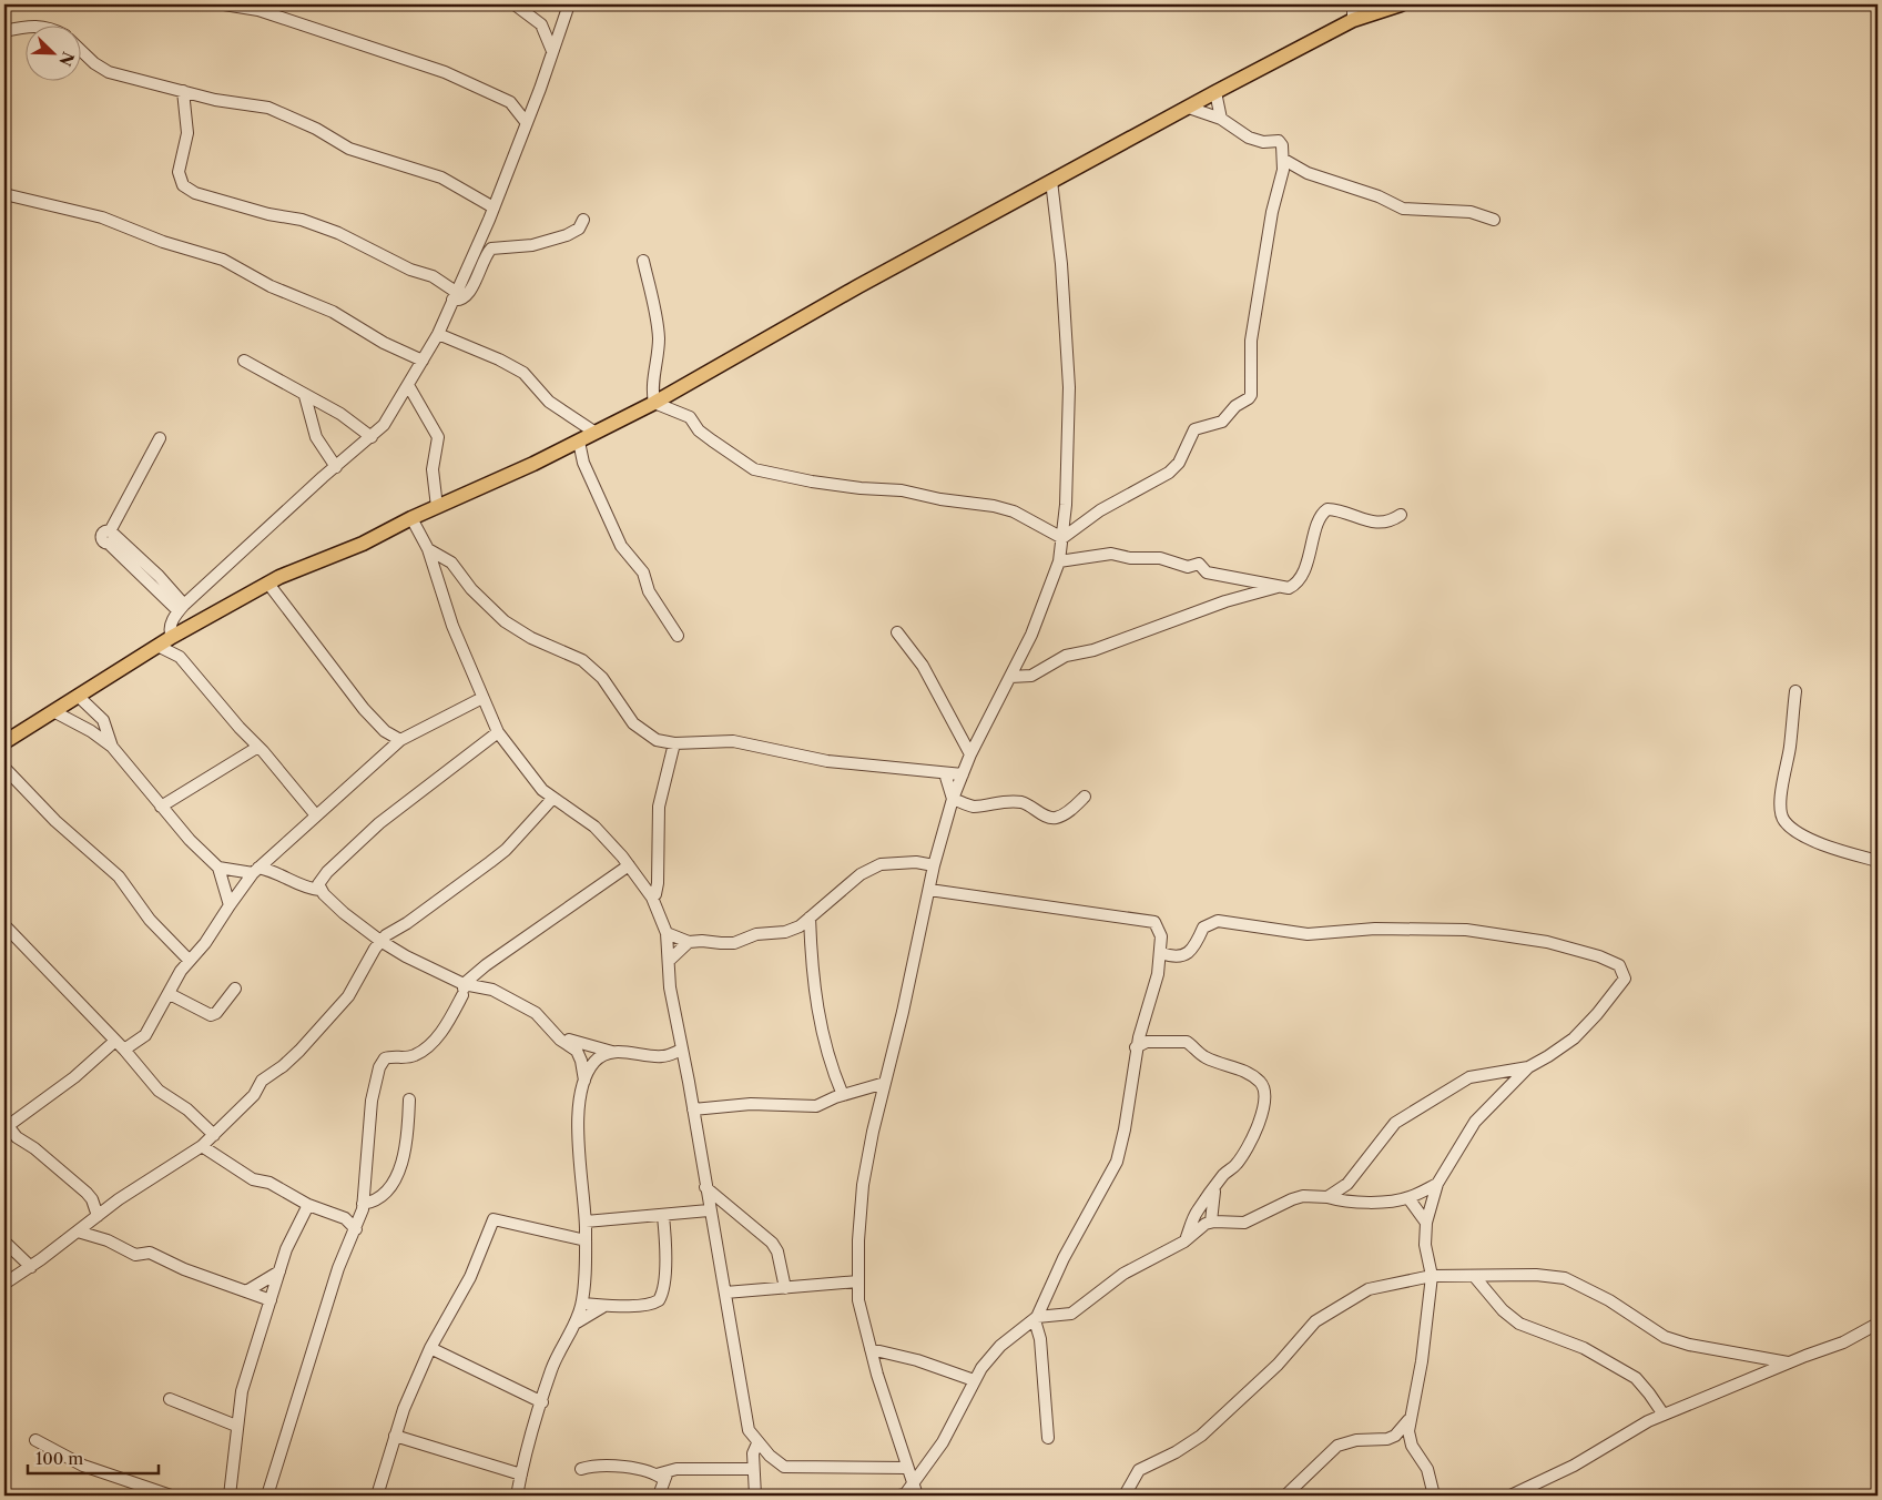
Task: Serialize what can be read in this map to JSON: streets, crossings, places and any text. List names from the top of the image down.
{
  "scale_bar": "100 m",
  "north": "bottom right"
}
